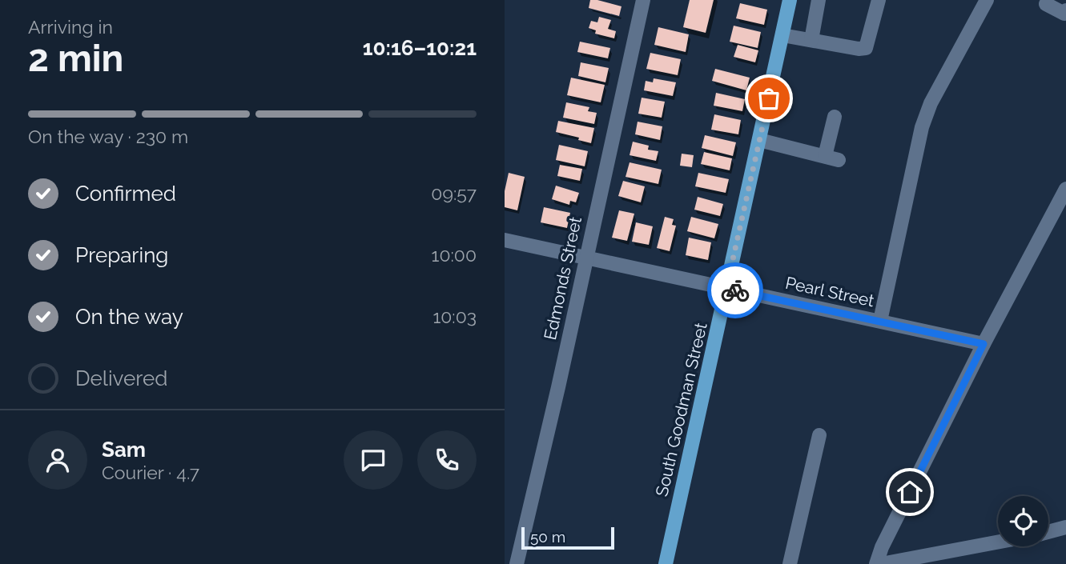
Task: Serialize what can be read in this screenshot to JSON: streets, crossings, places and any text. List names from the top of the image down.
{
  "streets": {
    "main road": ["South Goodman Street"],
    "street": ["Edmonds Street", "Pearl Street"]
  },
  "crossings": [
    ["Edmonds Street", "Pearl Street"],
    ["Pearl Street", "South Goodman Street"]
  ],
  "scale_bar": "50 m",
  "page": {
    "heading": ["2 min", "Arriving in", "10:16–10:21"],
    "panel": ["Sam", "Courier · 4.7"],
    "bar": "On the way · 230 m",
    "list": [
      ["Confirmed", "09:57"],
      ["Preparing", "10:00"],
      ["On the way", "10:03"],
      "Delivered"
    ],
    "scale": "50 m"
  }
}
